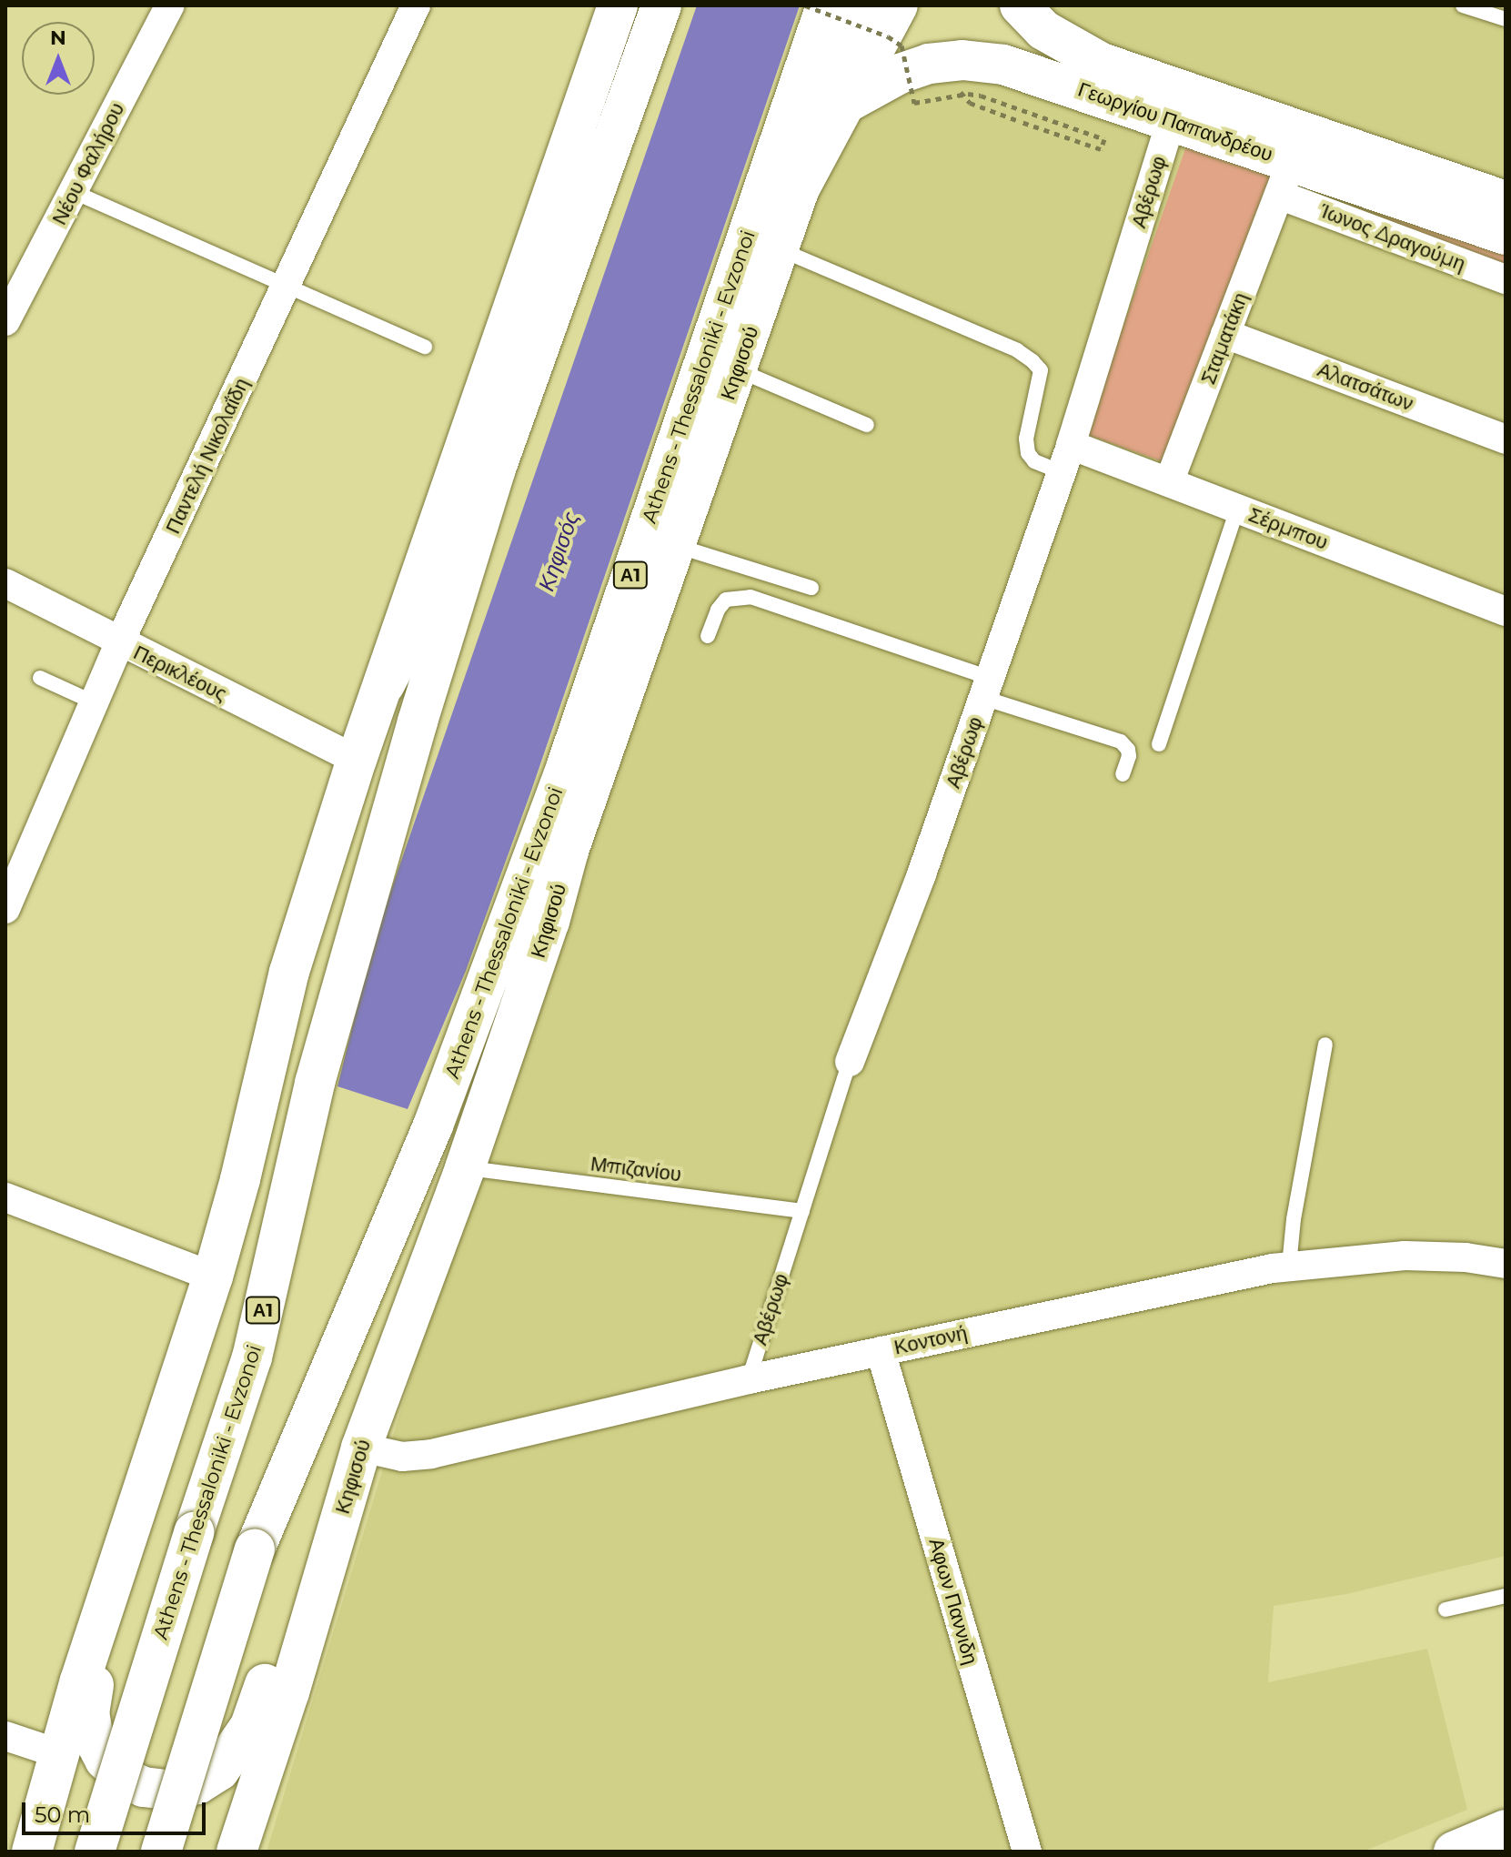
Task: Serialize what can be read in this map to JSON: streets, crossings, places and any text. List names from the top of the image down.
{
  "streets": {
    "main road": [
      "Γεωργίου Παπανδρέου",
      "Κηφισού",
      "Athens - Thessaloniki - Evzonoi",
      "Α1"
    ],
    "street": [
      "Νέου Φαλήρου",
      "Αβέρωφ",
      "Ίωνος Δραγούμη",
      "Σταματάκη",
      "Αλατσάτων",
      "Παντελή Νικολαΐδη",
      "Σέρμπου",
      "Περικλέους",
      "Κοντονή",
      "Αφων Παννιδη"
    ],
    "lane": ["Μπιζανίου"]
  },
  "crossings": [
    ["Γεωργίου Παπανδρέου", "Αβέρωφ"],
    ["Γεωργίου Παπανδρέου", "Ίωνος Δραγούμη"],
    ["Γεωργίου Παπανδρέου", "Σταματάκη"],
    ["Γεωργίου Παπανδρέου", "Κηφισού"],
    ["Αβέρωφ", "Σέρμπου"],
    ["Αβέρωφ", "Μπιζανίου"],
    ["Αβέρωφ", "Κοντονή"],
    ["Ίωνος Δραγούμη", "Σταματάκη"],
    ["Σταματάκη", "Αλατσάτων"],
    ["Σταματάκη", "Σέρμπου"],
    ["Κηφισού", "Μπιζανίου"],
    ["Κηφισού", "Κοντονή"],
    ["Παντελή Νικολαΐδη", "Περικλέους"],
    ["Κοντονή", "Αφων Παννιδη"]
  ],
  "water": ["Κηφισός"],
  "scale_bar": "50 m",
  "north": "top"
}
